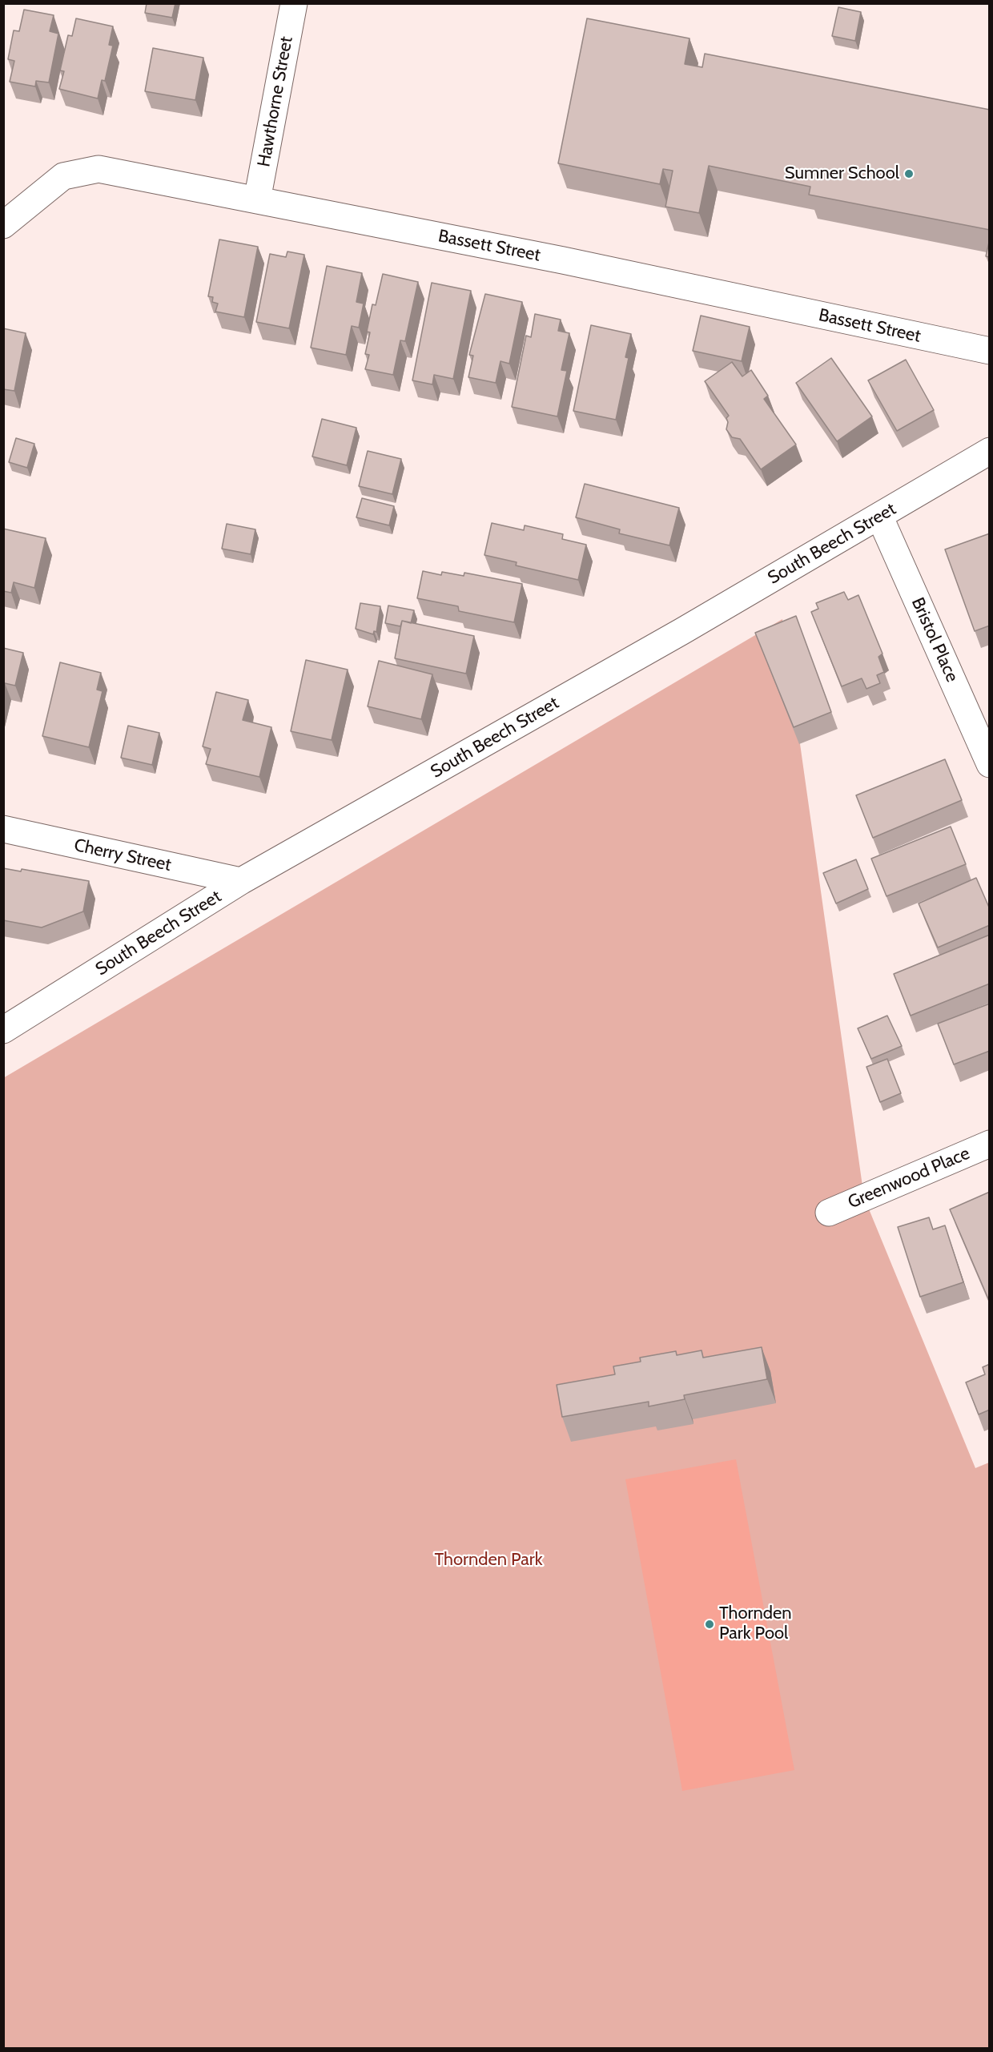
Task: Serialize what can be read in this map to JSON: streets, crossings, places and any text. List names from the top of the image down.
{
  "streets": {
    "street": [
      "Hawthorne Street",
      "Bassett Street",
      "South Beech Street",
      "Bristol Place",
      "Cherry Street",
      "Greenwood Place"
    ]
  },
  "crossings": [
    ["Hawthorne Street", "Bassett Street"],
    ["South Beech Street", "Bristol Place"],
    ["South Beech Street", "Cherry Street"]
  ],
  "parks": ["Thornden Park"],
  "places": ["Sumner School", "Thornden Park Pool"]
}
